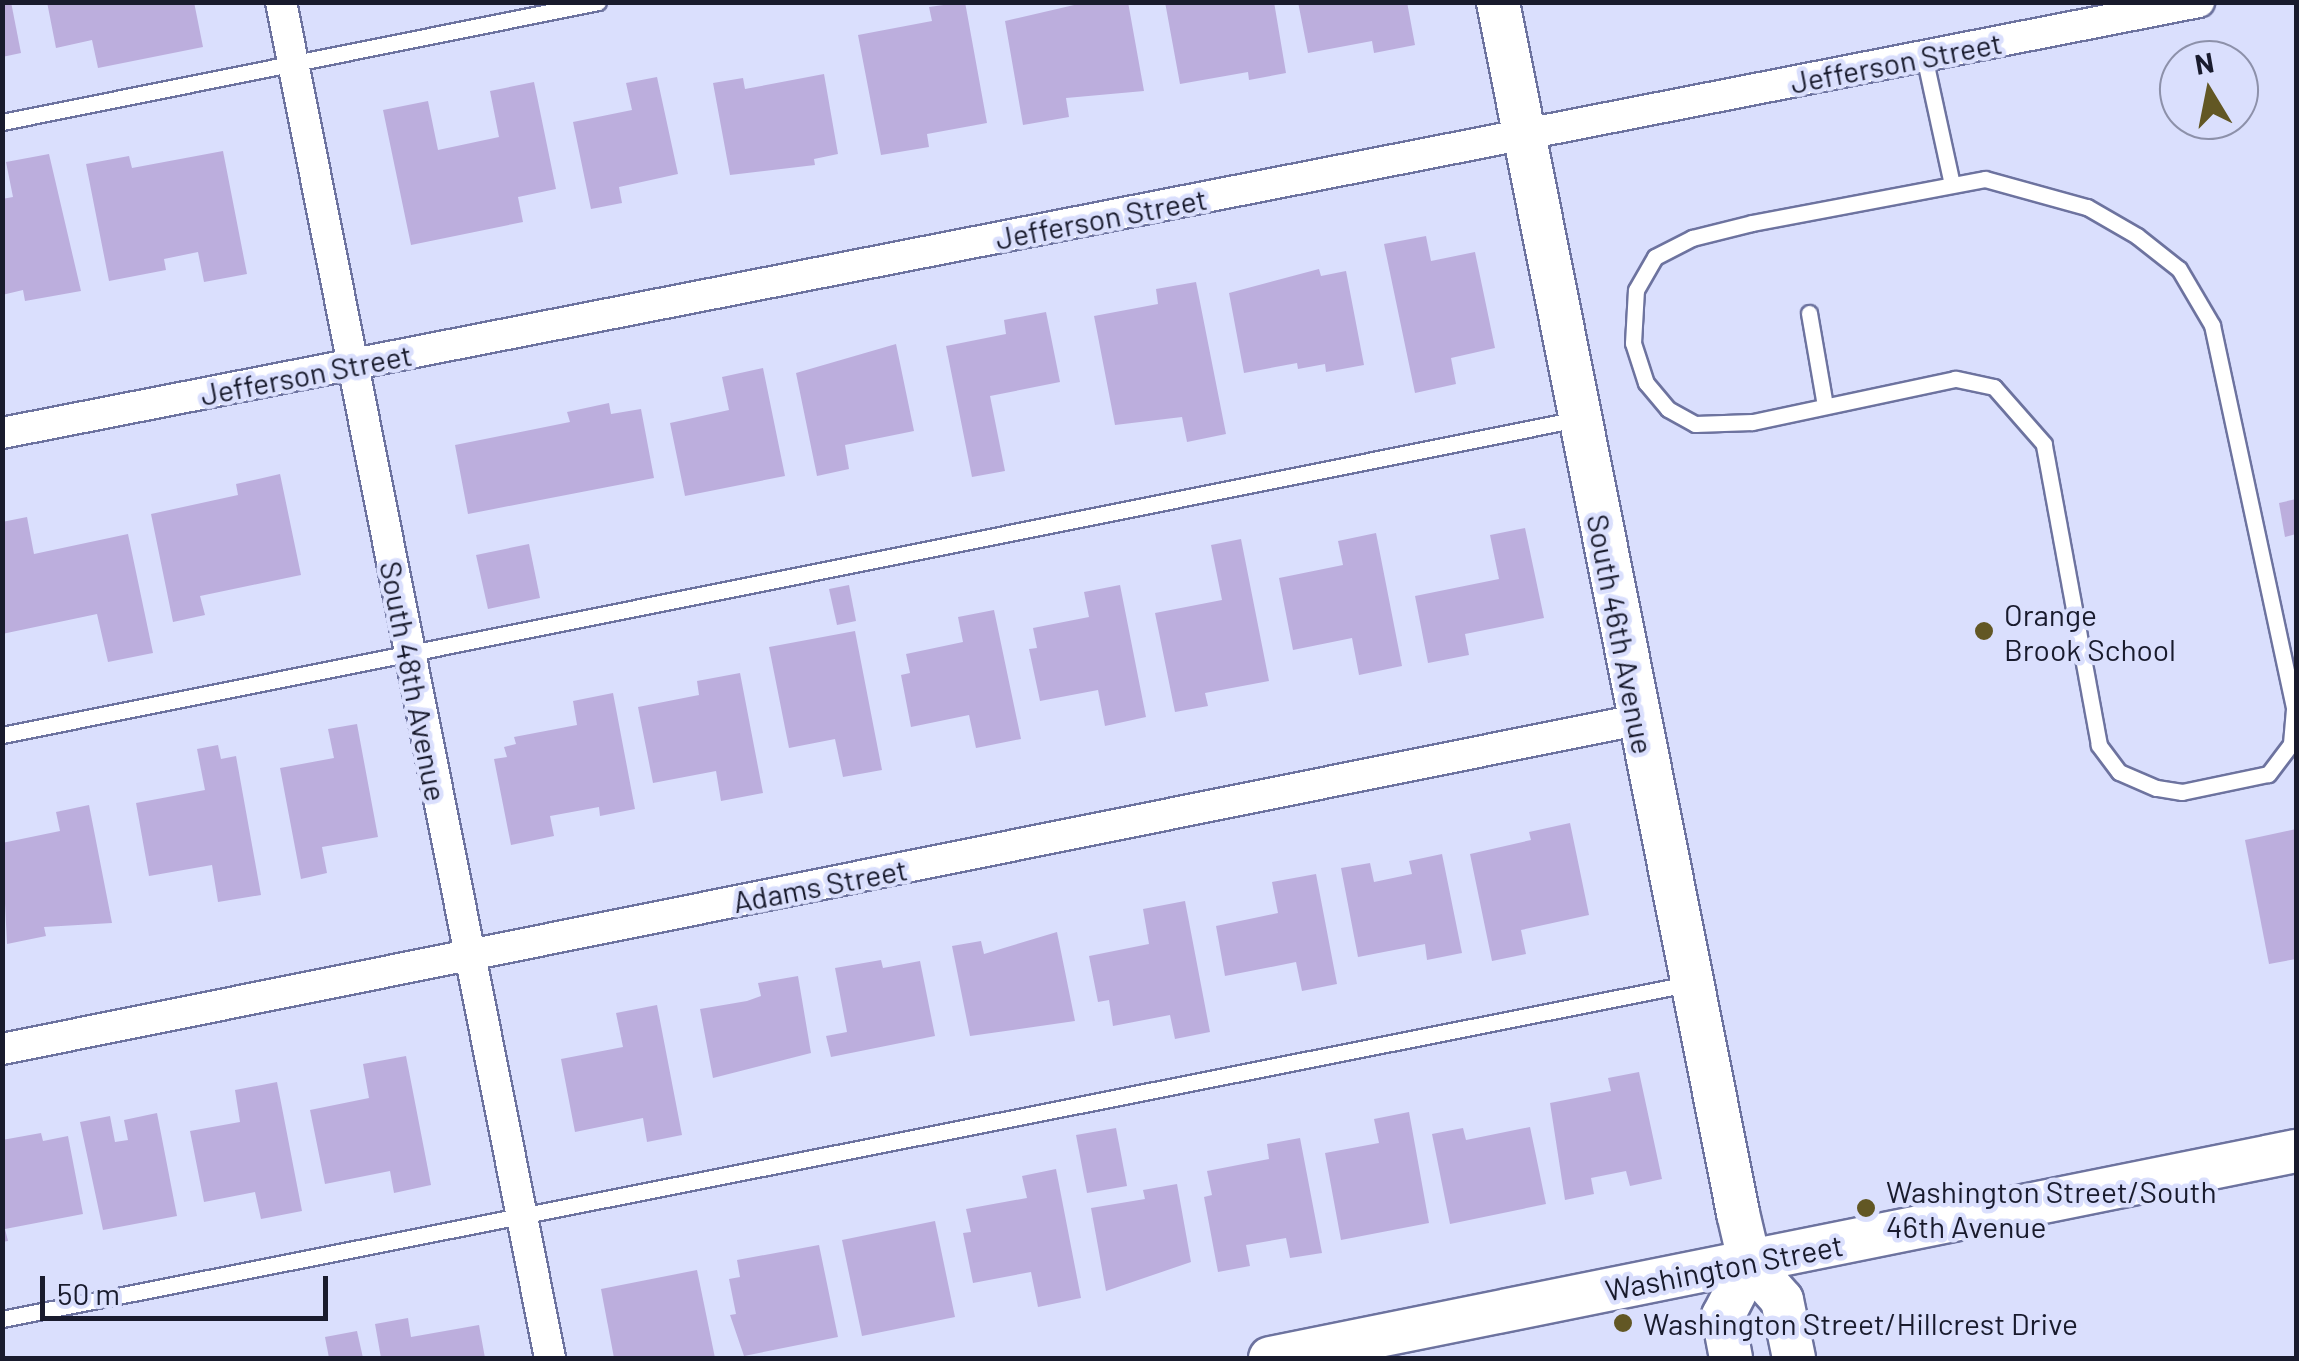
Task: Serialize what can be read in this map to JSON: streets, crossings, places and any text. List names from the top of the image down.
{
  "streets": {
    "street": [
      "Jefferson Street",
      "South 46th Avenue",
      "South 48th Avenue",
      "Adams Street",
      "Washington Street"
    ]
  },
  "crossings": [
    ["Jefferson Street", "South 46th Avenue"],
    ["Jefferson Street", "South 48th Avenue"],
    ["South 46th Avenue", "Adams Street"],
    ["South 46th Avenue", "Washington Street"],
    ["South 48th Avenue", "Adams Street"]
  ],
  "places": ["Orange Brook School", "Washington Street/South 46th Avenue", "Washington Street/Hillcrest Drive"],
  "scale_bar": "50 m",
  "north": "top"
}
